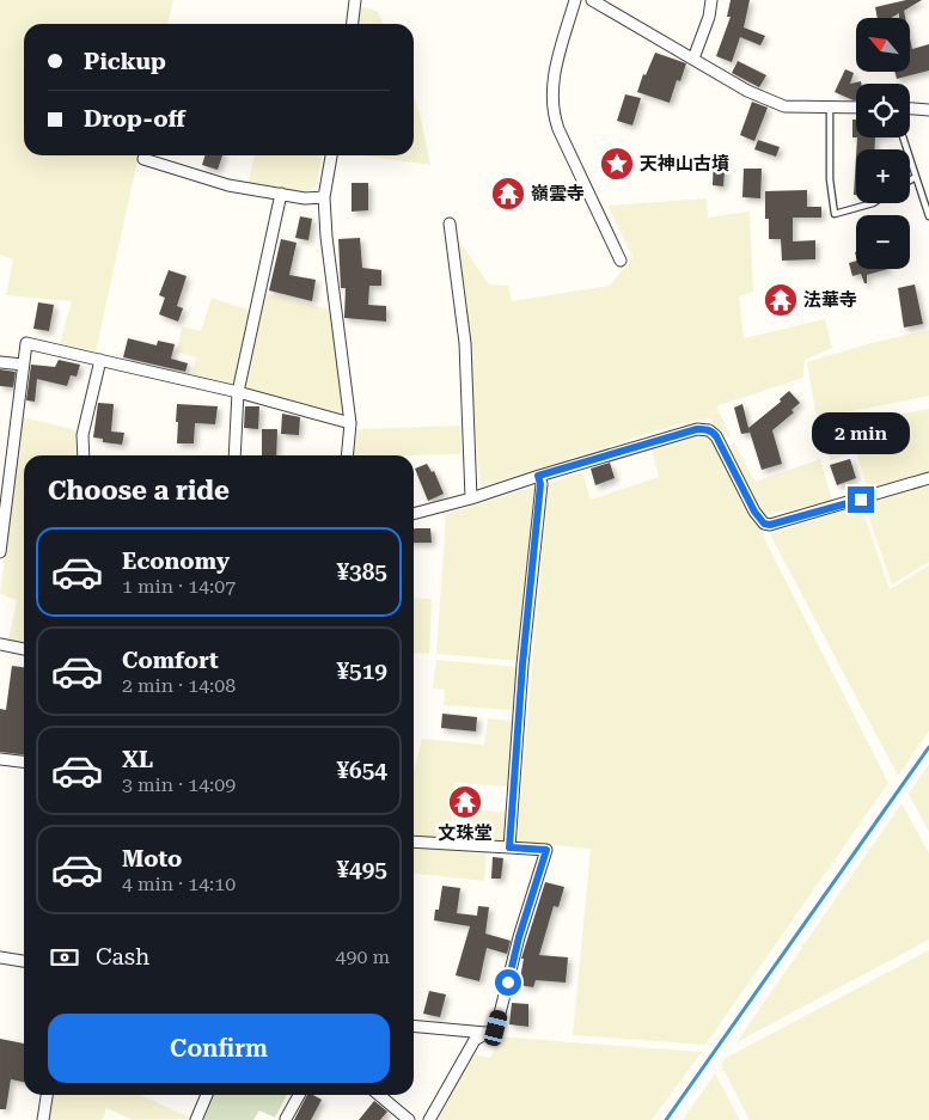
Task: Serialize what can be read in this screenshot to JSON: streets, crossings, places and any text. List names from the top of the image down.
{
  "places": {
    "place": ["天神山古墳"],
    "temple": ["嶺雲寺", "法華寺", "文珠堂"]
  },
  "north": "top left",
  "page": {
    "map_buttons": ["+", "−"],
    "banner": ["Pickup", "Drop-off"],
    "bubble": "2 min",
    "heading": "Choose a ride",
    "list": [
      {
        "name": "Economy",
        "note": "1 min · 14:07",
        "value": "¥385"
      },
      {
        "name": "Comfort",
        "note": "2 min · 14:08",
        "value": "¥519"
      },
      {
        "name": "XL",
        "note": "3 min · 14:09",
        "value": "¥654"
      },
      {
        "name": "Moto",
        "note": "4 min · 14:10",
        "value": "¥495"
      }
    ],
    "pay": ["Cash", "490 m"],
    "buttons": "Confirm"
  }
}
